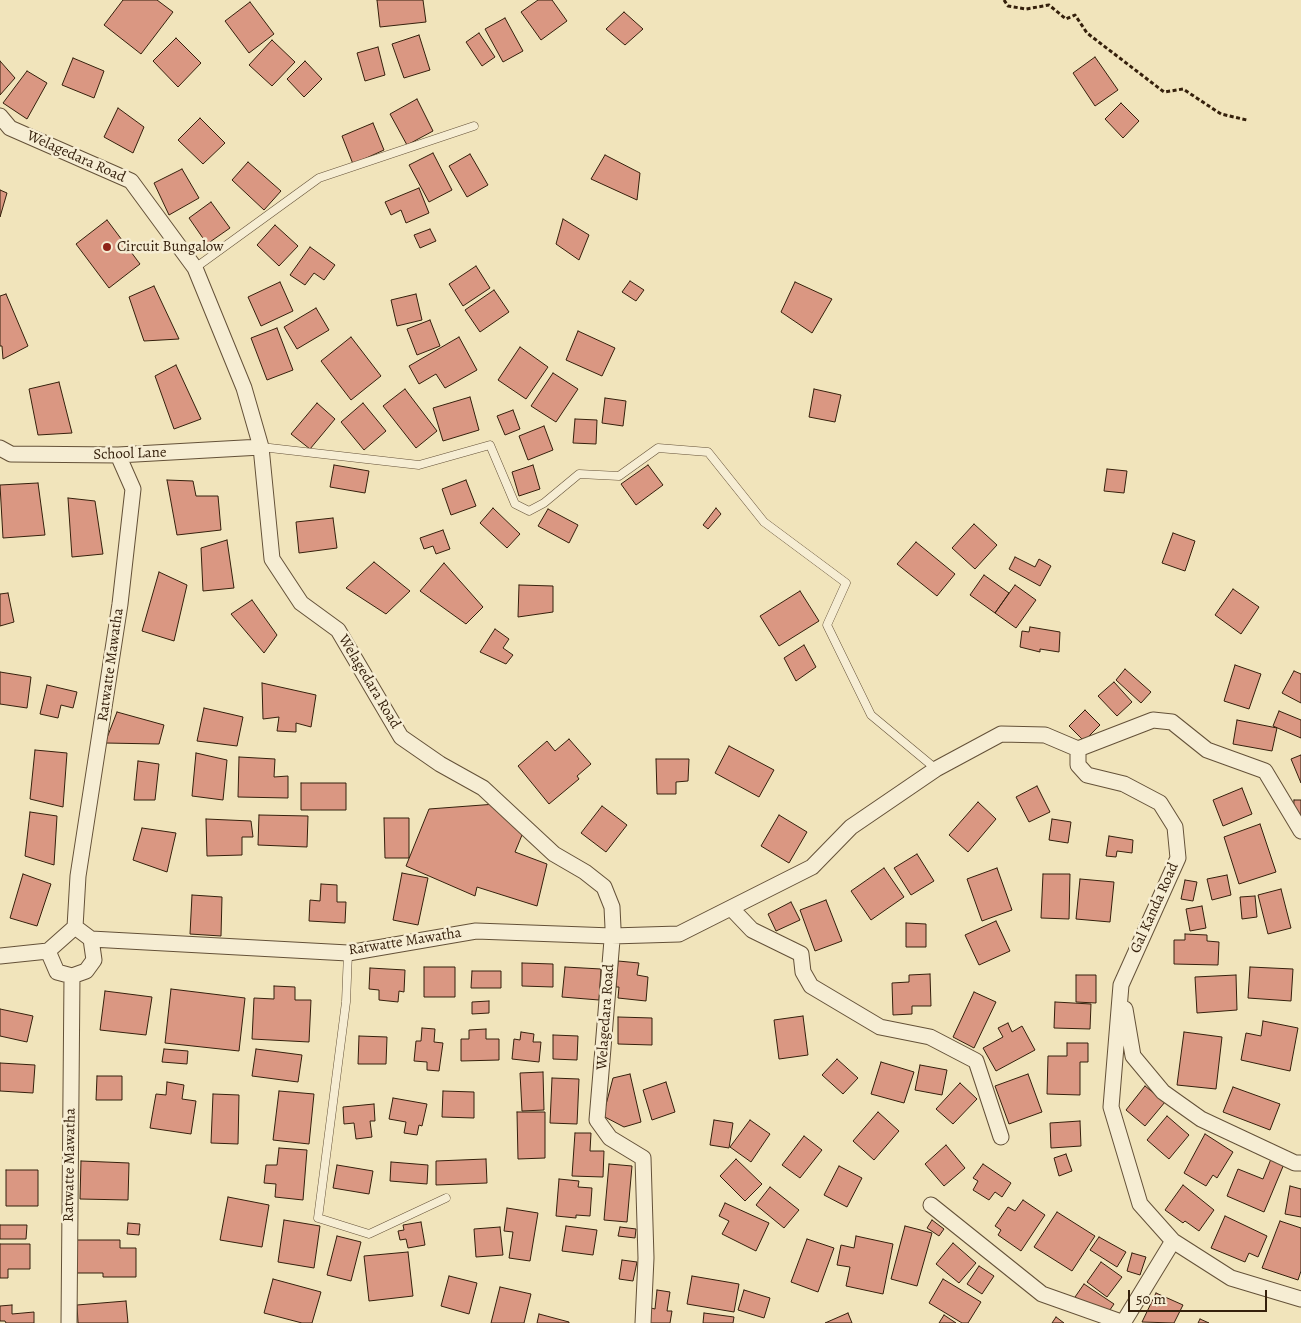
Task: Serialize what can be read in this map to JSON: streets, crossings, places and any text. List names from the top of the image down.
{
  "streets": {
    "street": [
      "Welagedara Road",
      "School Lane",
      "Ratwatte Mawatha",
      "Gal Kanda Road"
    ]
  },
  "crossings": [
    ["Welagedara Road", "School Lane"],
    ["Welagedara Road", "Ratwatte Mawatha"],
    ["School Lane", "Ratwatte Mawatha"],
    ["Ratwatte Mawatha", "Gal Kanda Road"]
  ],
  "places": ["Circuit Bungalow"],
  "scale_bar": "50 m"
}
